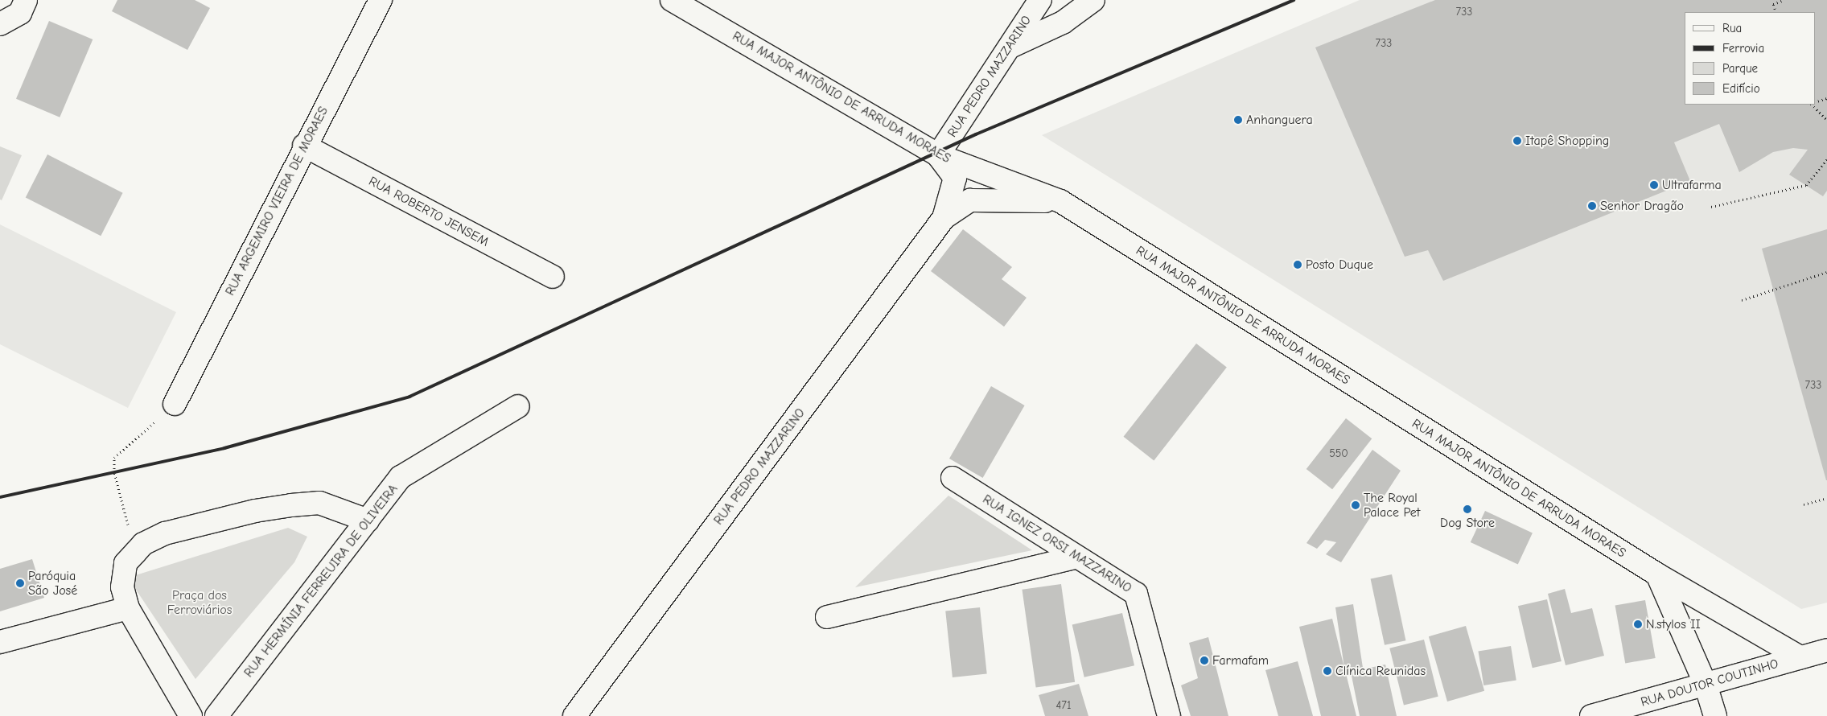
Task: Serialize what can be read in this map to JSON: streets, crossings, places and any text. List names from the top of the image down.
{
  "streets": {
    "street": [
      "RUA PEDRO MAZZARINO",
      "RUA MAJOR ANTÔNIO DE ARRUDA MORAES",
      "RUA ARGEMIRO VIEIRA DE MORAES",
      "RUA ROBERTO JENSEM",
      "RUA IGNEZ ORSI MAZZARINO",
      "RUA HERMÍNIA FERREUIRA DE OLIVEIRA",
      "RUA DOUTOR COUTINHO"
    ]
  },
  "crossings": [
    ["RUA PEDRO MAZZARINO", "RUA MAJOR ANTÔNIO DE ARRUDA MORAES"],
    ["RUA MAJOR ANTÔNIO DE ARRUDA MORAES", "RUA DOUTOR COUTINHO"],
    ["RUA ARGEMIRO VIEIRA DE MORAES", "RUA ROBERTO JENSEM"]
  ],
  "parks": ["Praça dos Ferroviários"],
  "places": [
    "Anhanguera",
    "Itapê Shopping",
    "Ultrafarma",
    "Senhor Dragão",
    "Posto Duque",
    "The Royal Palace Pet",
    "Dog Store",
    "Paróquia São José",
    "N.stylos II",
    "Farmafam",
    "Clínica Reunidas"
  ],
  "house_numbers": [
    "733",
    "733",
    "733",
    "550",
    "471"
  ],
  "legend": [
    "Rua",
    "Ferrovia",
    "Parque",
    "Edifício"
  ]
}
